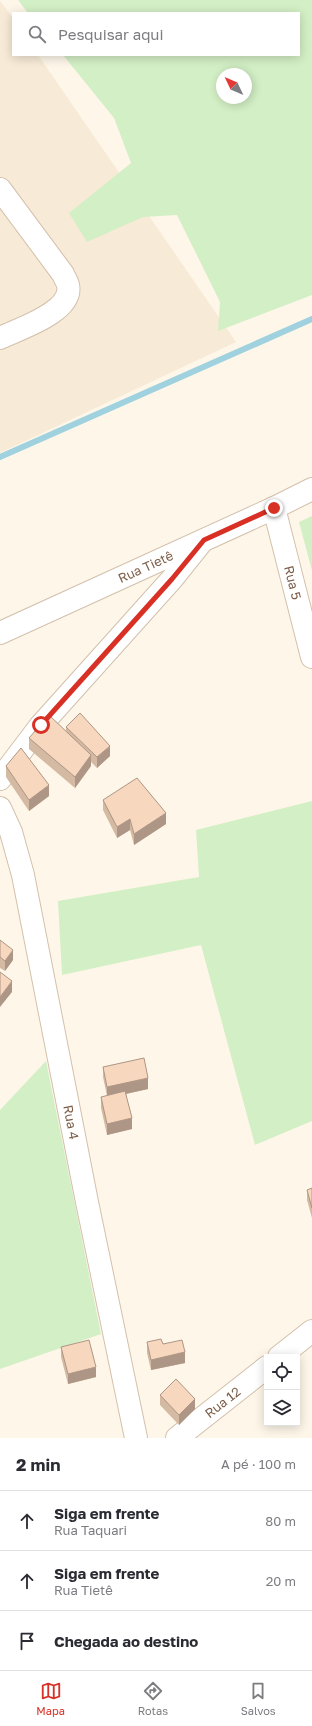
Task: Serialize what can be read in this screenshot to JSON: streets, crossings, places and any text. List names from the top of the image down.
{
  "streets": {
    "street": [
      "Rua Tietê",
      "Rua 5",
      "Rua 4",
      "Rua 12"
    ]
  },
  "crossings": [
    ["Rua Tietê", "Rua 5"]
  ],
  "north": "top left",
  "page": {
    "search": "Pesquisar aqui",
    "heading": ["2 min", "A pé · 100 m"],
    "list": [
      ["Siga em frente", "Rua Taquari", "80 m"],
      ["Siga em frente", "Rua Tietê", "20 m"],
      "Chegada ao destino"
    ],
    "nav": ["Mapa", "Rotas", "Salvos"]
  }
}
